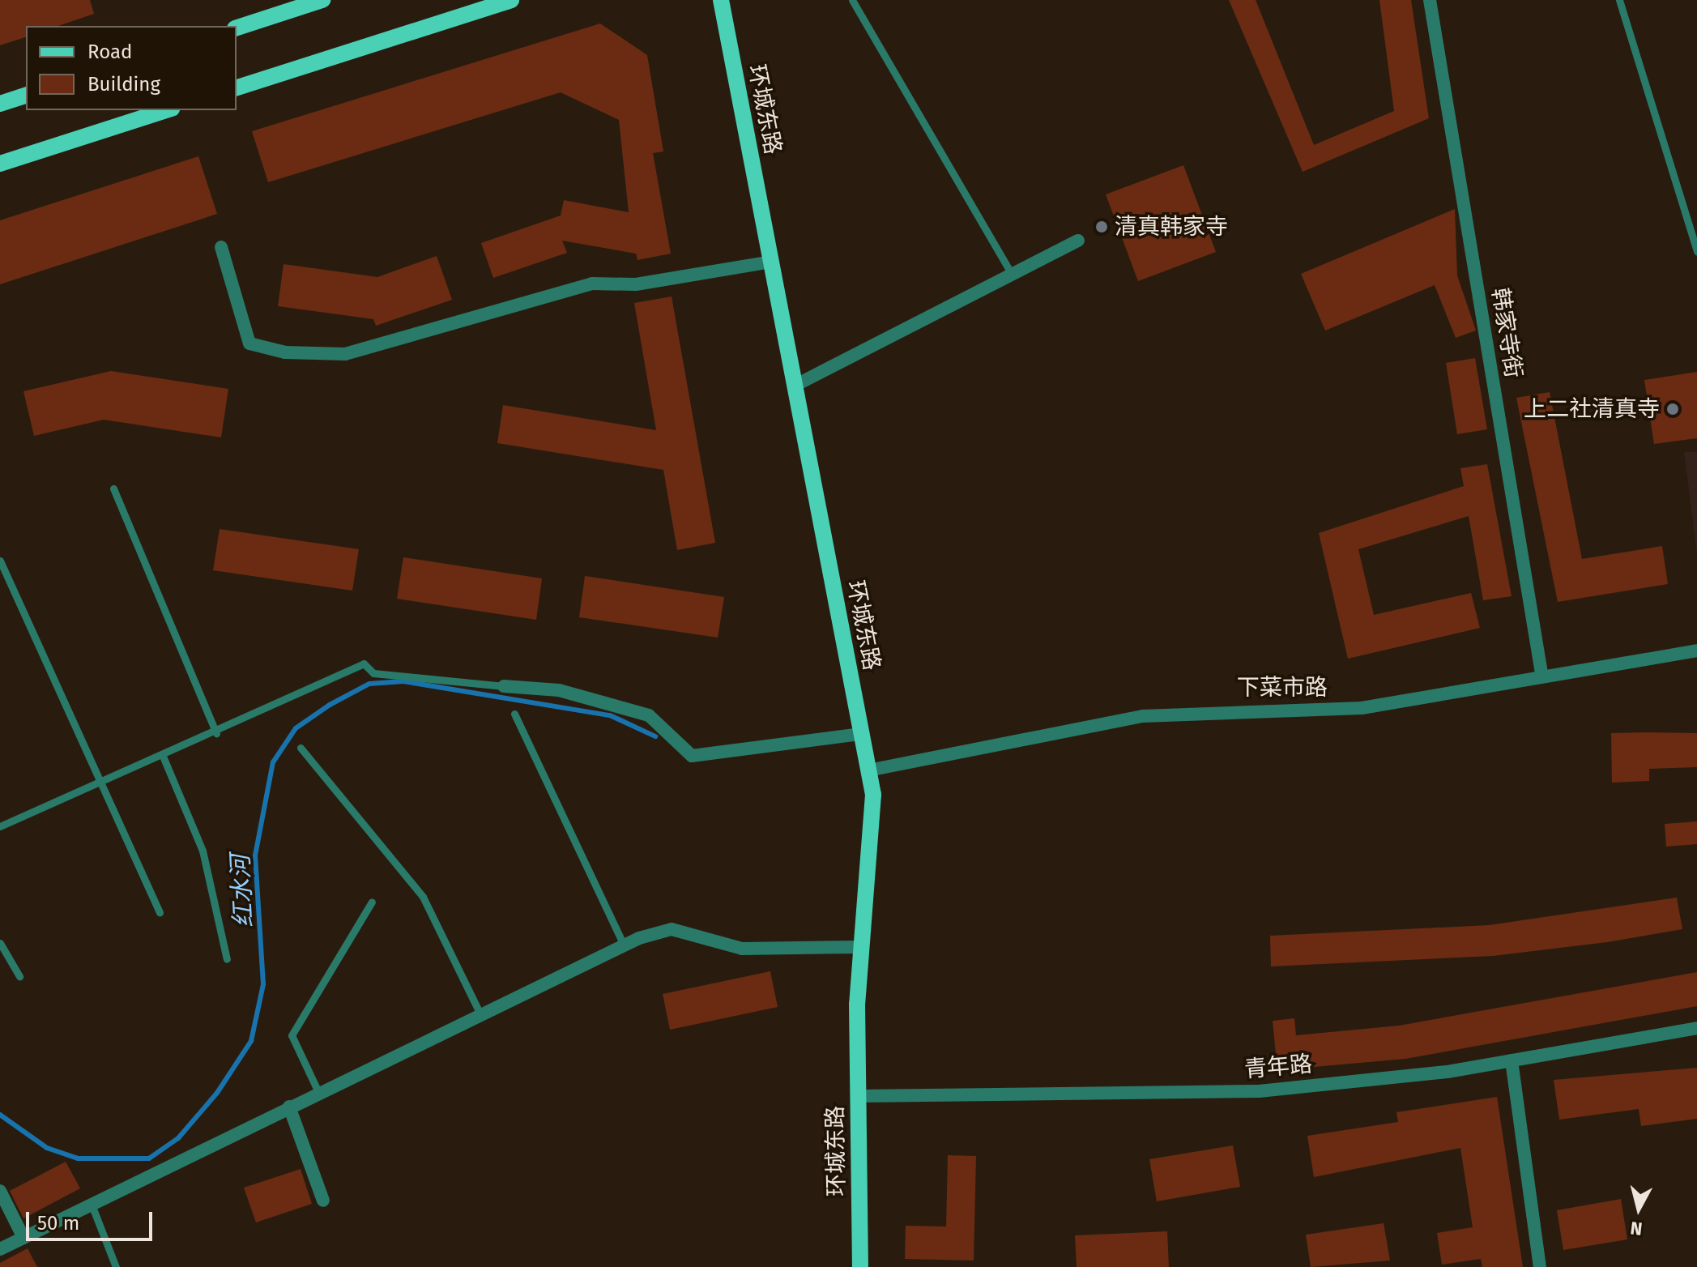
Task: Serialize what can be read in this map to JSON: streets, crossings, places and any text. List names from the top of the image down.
{
  "streets": {
    "main road": ["环城东路"],
    "street": ["韩家寺街", "下菜市路", "青年路"]
  },
  "crossings": [
    ["环城东路", "下菜市路"],
    ["环城东路", "青年路"],
    ["韩家寺街", "下菜市路"]
  ],
  "water": ["红水河"],
  "places": ["清真韩家寺", "上二社清真寺"],
  "legend": ["Road", "Building"],
  "scale_bar": "50 m",
  "north": "bottom"
}
